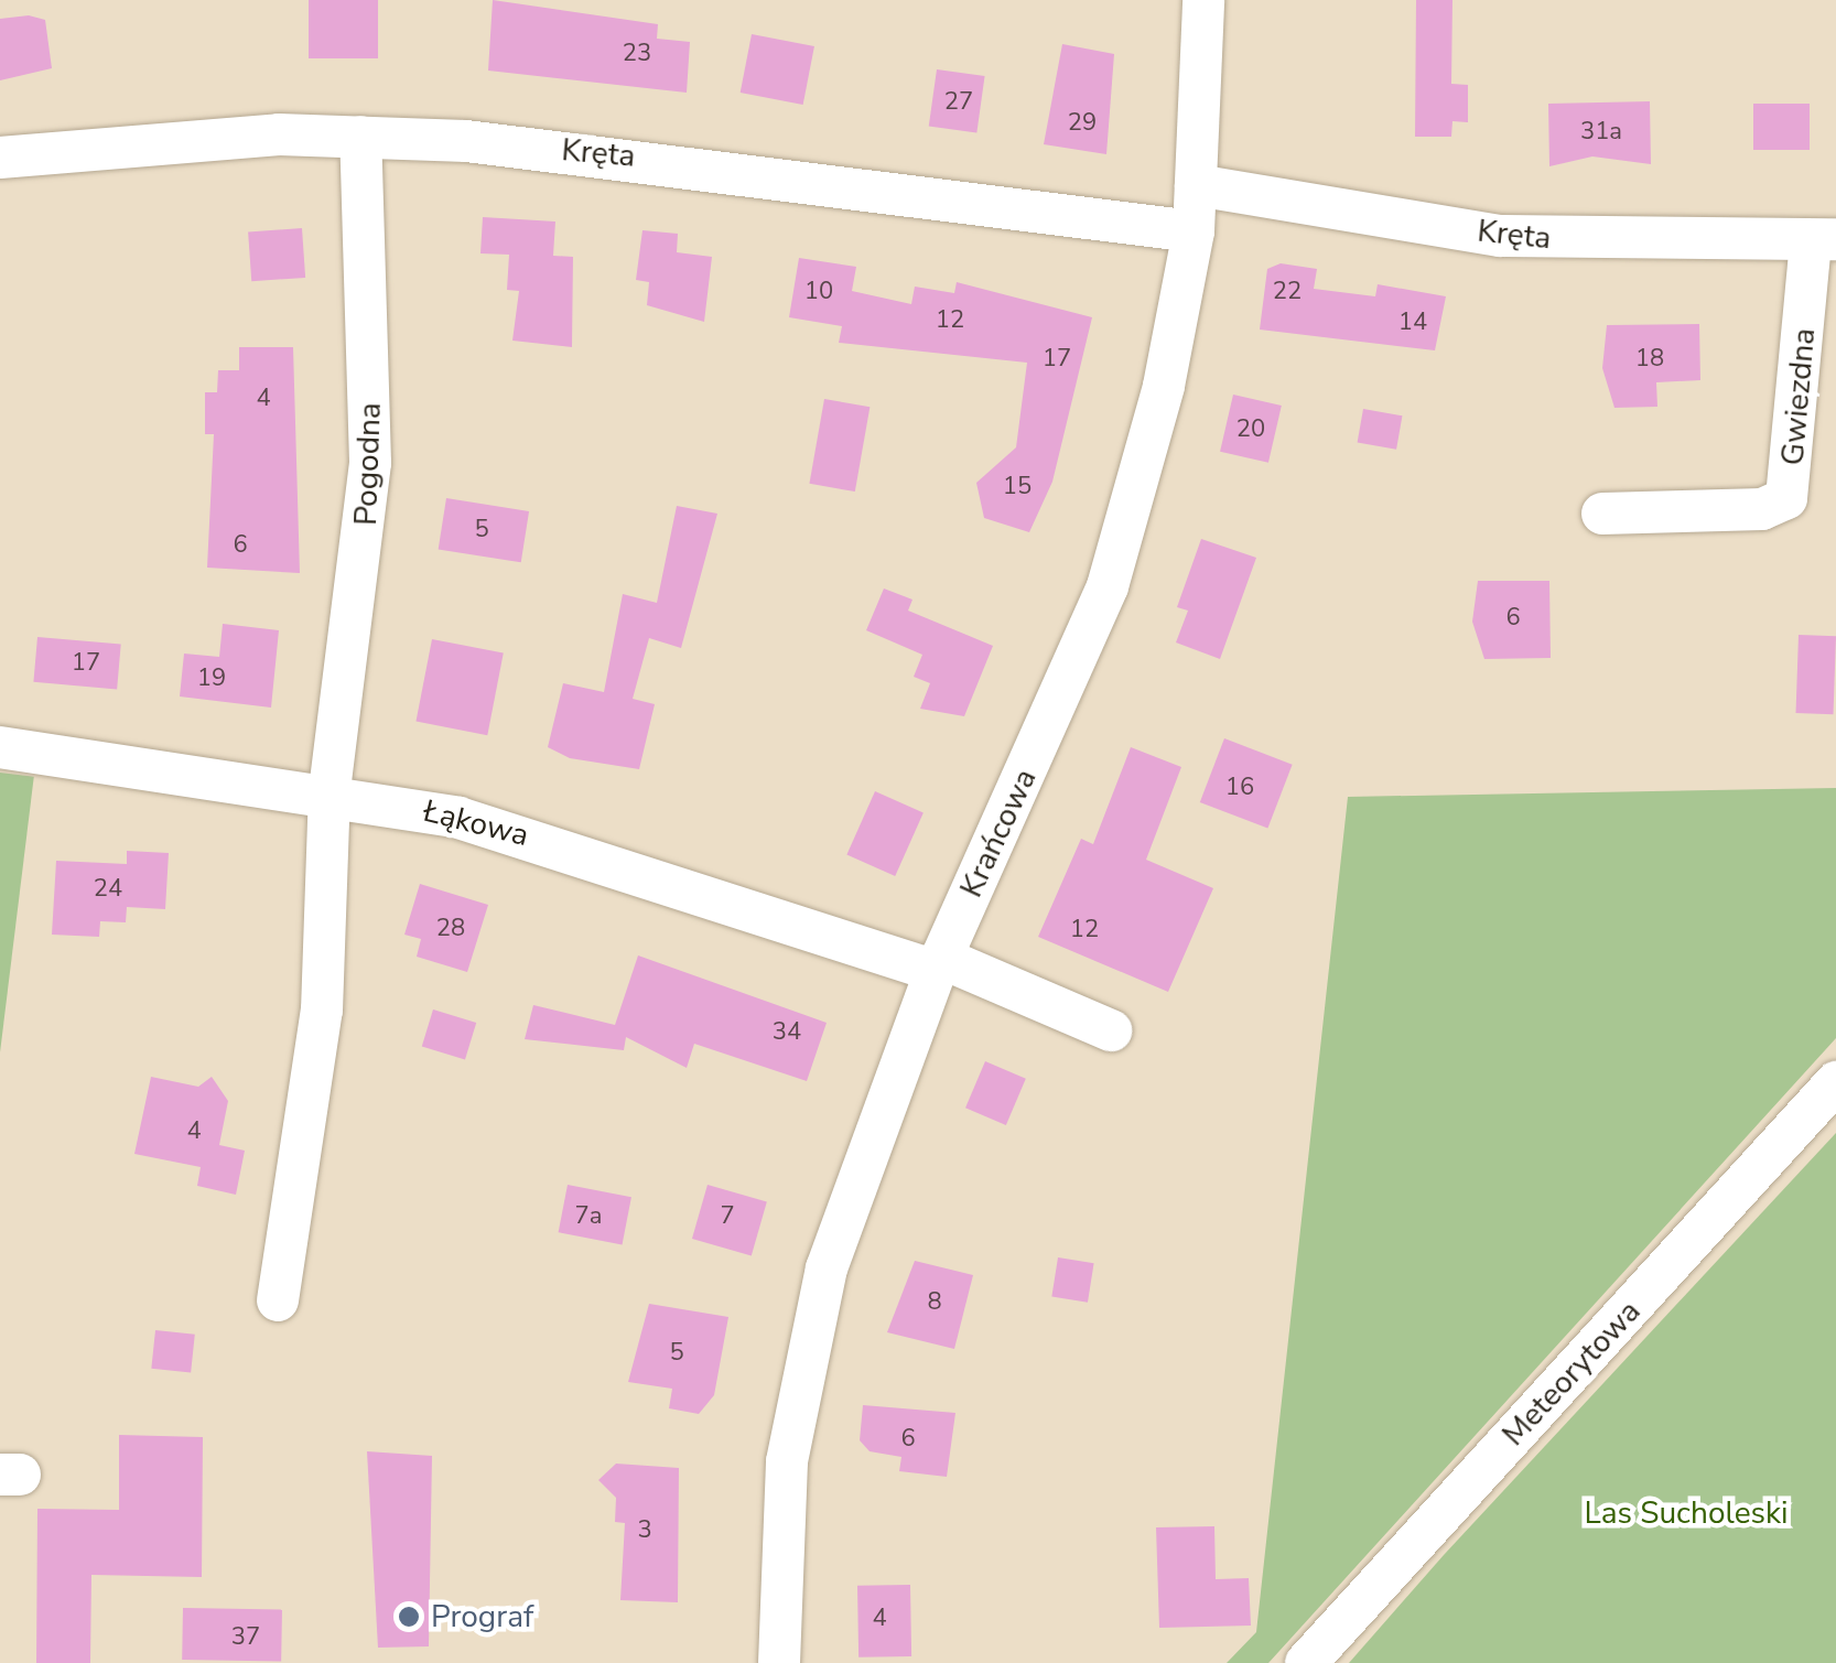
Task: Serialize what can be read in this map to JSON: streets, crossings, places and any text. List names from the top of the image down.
{
  "streets": {
    "street": [
      "Kręta",
      "Gwiezdna",
      "Pogodna",
      "Łąkowa",
      "Krańcowa",
      "Meteorytowa"
    ]
  },
  "crossings": [
    ["Kręta", "Gwiezdna"],
    ["Kręta", "Pogodna"],
    ["Kręta", "Krańcowa"],
    ["Pogodna", "Łąkowa"],
    ["Łąkowa", "Krańcowa"]
  ],
  "parks": ["Las Sucholeski"],
  "places": ["Prograf"],
  "house_numbers": [
    "23",
    "27",
    "29",
    "31a",
    "10",
    "22",
    "12",
    "14",
    "17",
    "18",
    "4",
    "20",
    "15",
    "5",
    "6",
    "6",
    "17",
    "19",
    "16",
    "24",
    "28",
    "12",
    "34",
    "4",
    "7a",
    "7",
    "8",
    "5",
    "6",
    "3",
    "4",
    "37"
  ]
}
